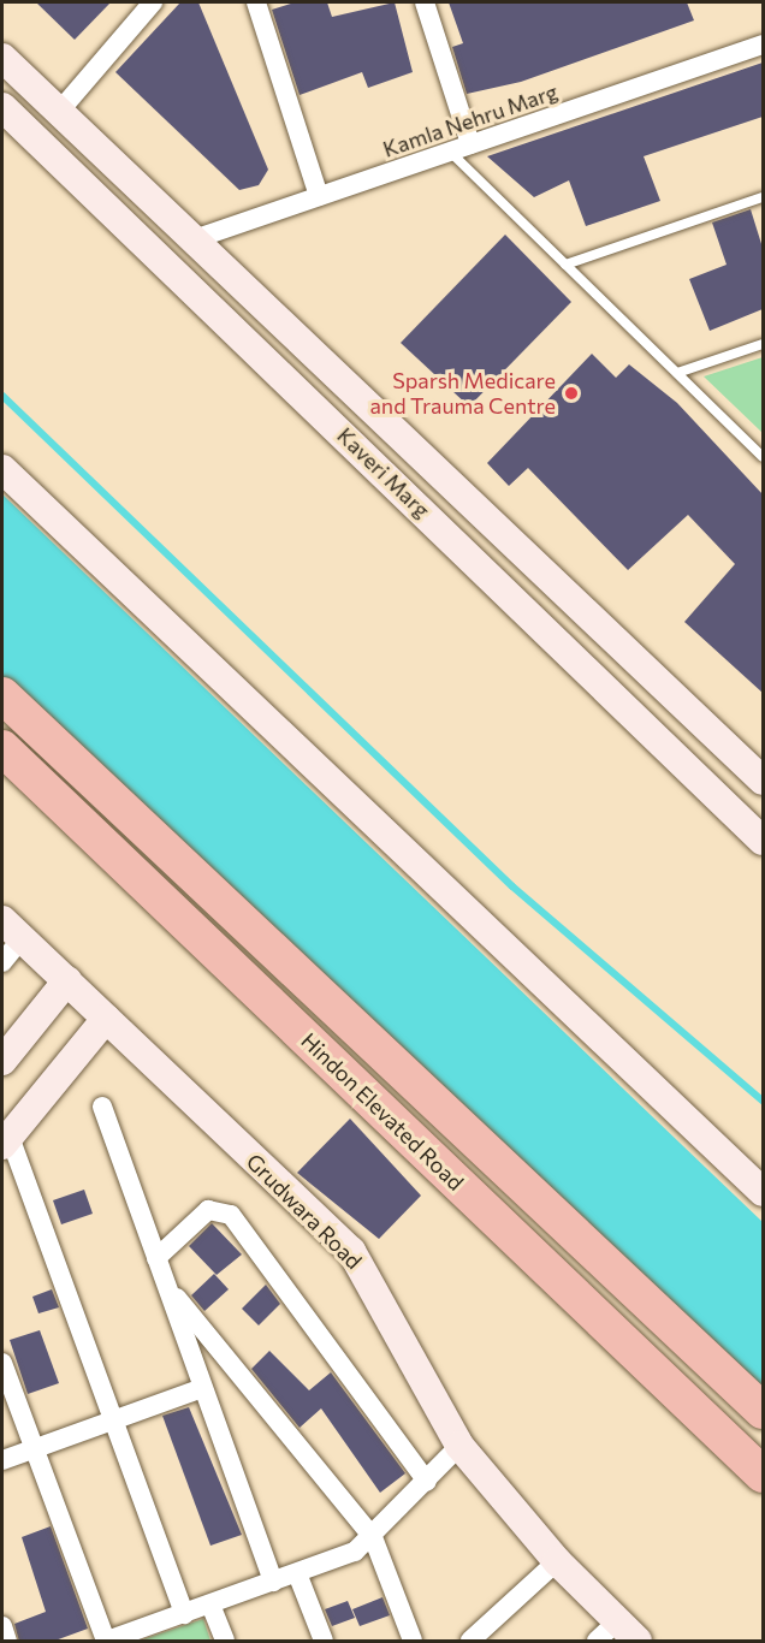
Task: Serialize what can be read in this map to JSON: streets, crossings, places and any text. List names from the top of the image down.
{
  "streets": {
    "highway": ["Hindon Elevated Road"],
    "street": ["Kamla Nehru Marg", "Kaveri Marg", "Grudwara Road"]
  },
  "crossings": [
    ["Kamla Nehru Marg", "Kaveri Marg"]
  ],
  "places": ["Sparsh Medicare and Trauma Centre"]
}
